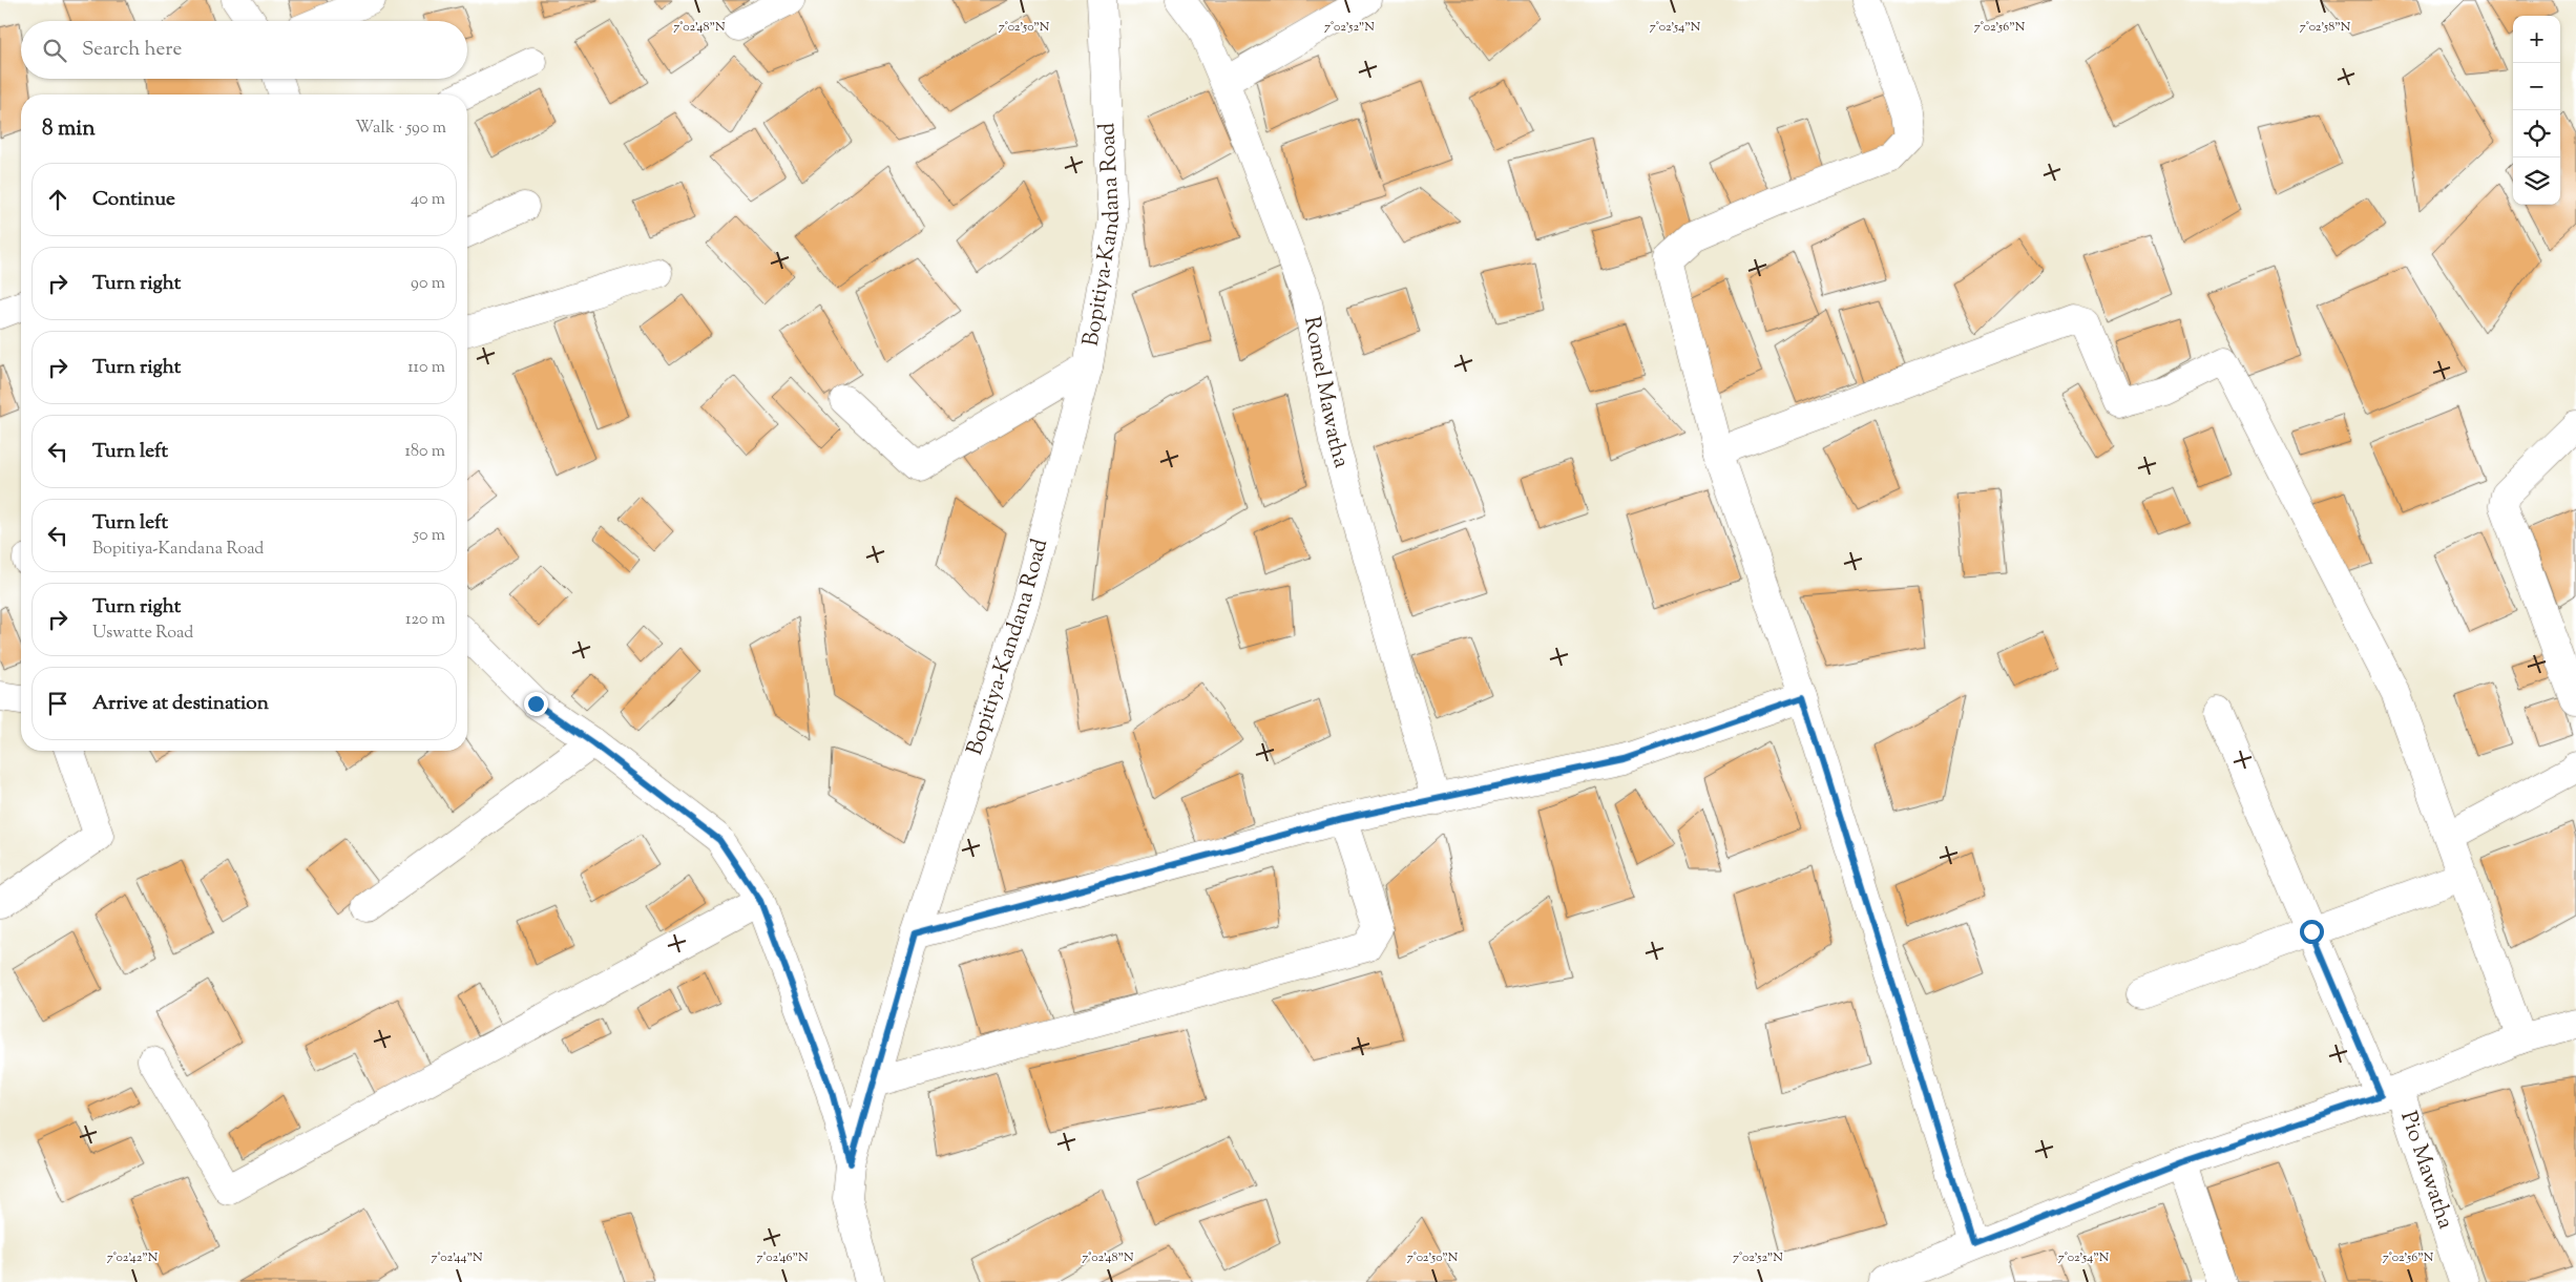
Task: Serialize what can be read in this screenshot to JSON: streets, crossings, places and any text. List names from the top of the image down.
{
  "streets": {
    "street": ["Bopitiya-Kandana Road", "Romel Mawatha", "Pio Mawatha"]
  },
  "page": {
    "map_buttons": ["+", "−"],
    "search": "Search here",
    "heading": ["8 min", "Walk · 590 m"],
    "list": [
      ["Continue", "40 m"],
      ["Turn right", "90 m"],
      ["Turn right", "110 m"],
      ["Turn left", "180 m"],
      ["Turn left", "Bopitiya-Kandana Road", "50 m"],
      ["Turn right", "Uswatte Road", "120 m"],
      "Arrive at destination"
    ]
  },
  "coordinates": [
    "7°02'48\"N",
    "7°02'50\"N",
    "7°02'52\"N",
    "7°02'54\"N",
    "7°02'56\"N",
    "7°02'58\"N",
    "7°02'42\"N",
    "7°02'44\"N",
    "7°02'46\"N"
  ]
}
